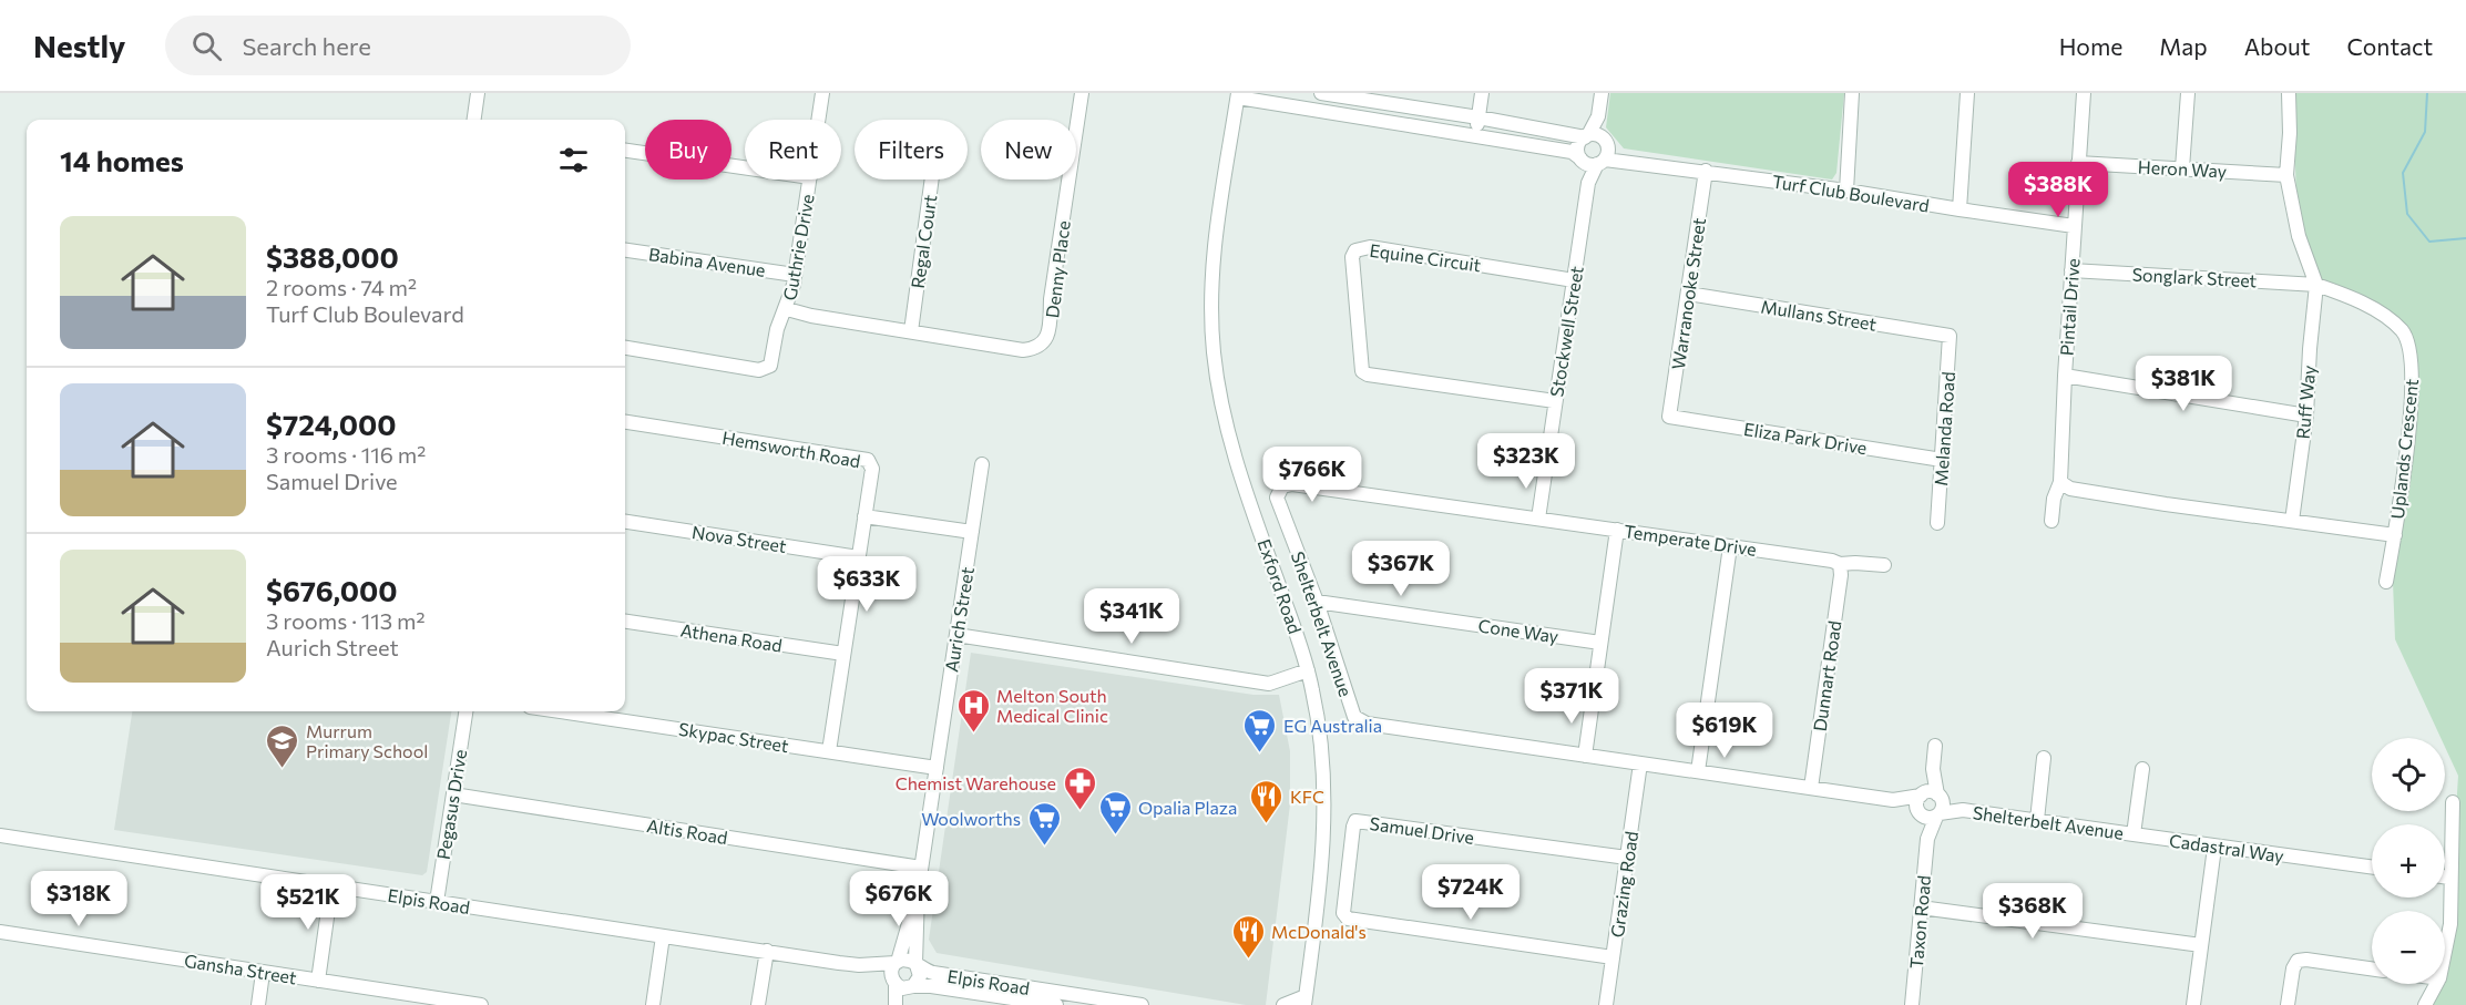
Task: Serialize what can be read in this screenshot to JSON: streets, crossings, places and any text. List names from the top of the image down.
{
  "streets": {
    "street": [
      "Heron Way",
      "Turf Club Boulevard",
      "Regal Court",
      "Guthrie Drive",
      "Equine Circuit",
      "Babina Avenue",
      "Denny Place",
      "Songlark Street",
      "Warranooke Street",
      "Pintail Drive",
      "Mullans Street",
      "Stockwell Street",
      "Ruff Way",
      "Melanda Road",
      "Eliza Park Drive",
      "Hemsworth Road",
      "Uplands Crescent",
      "Nova Street",
      "Temperate Drive",
      "Exford Road",
      "Aurich Street",
      "Shelterbelt Avenue",
      "Cone Way",
      "Athena Road",
      "Dunnart Road",
      "Skypac Street",
      "Pegasus Drive",
      "Samuel Drive",
      "Altis Road",
      "Cadastral Way",
      "Grazing Road",
      "Elpis Road",
      "Taxon Road",
      "Gansha Street"
    ]
  },
  "crossings": [
    ["Heron Way", "Pintail Drive"],
    ["Turf Club Boulevard", "Warranooke Street"],
    ["Turf Club Boulevard", "Pintail Drive"],
    ["Turf Club Boulevard", "Stockwell Street"],
    ["Turf Club Boulevard", "Exford Road"],
    ["Regal Court", "Denny Place"],
    ["Guthrie Drive", "Babina Avenue"],
    ["Guthrie Drive", "Denny Place"],
    ["Equine Circuit", "Stockwell Street"],
    ["Songlark Street", "Pintail Drive"],
    ["Songlark Street", "Ruff Way"],
    ["Songlark Street", "Uplands Crescent"],
    ["Warranooke Street", "Mullans Street"],
    ["Warranooke Street", "Eliza Park Drive"],
    ["Mullans Street", "Melanda Road"],
    ["Stockwell Street", "Temperate Drive"],
    ["Stockwell Street", "Shelterbelt Avenue"],
    ["Ruff Way", "Uplands Crescent"],
    ["Melanda Road", "Eliza Park Drive"],
    ["Hemsworth Road", "Nova Street"],
    ["Hemsworth Road", "Athena Road"],
    ["Hemsworth Road", "Skypac Street"],
    ["Temperate Drive", "Shelterbelt Avenue"],
    ["Temperate Drive", "Dunnart Road"],
    ["Aurich Street", "Skypac Street"],
    ["Aurich Street", "Altis Road"],
    ["Aurich Street", "Elpis Road"],
    ["Shelterbelt Avenue", "Cone Way"],
    ["Shelterbelt Avenue", "Dunnart Road"],
    ["Shelterbelt Avenue", "Cadastral Way"],
    ["Shelterbelt Avenue", "Grazing Road"],
    ["Pegasus Drive", "Altis Road"],
    ["Pegasus Drive", "Elpis Road"],
    ["Samuel Drive", "Grazing Road"]
  ],
  "places": {
    "hospital": ["Melton South Medical Clinic"],
    "supermarket": ["EG Australia", "Opalia Plaza", "Woolworths"],
    "school or university": ["Murrum Primary School"],
    "pharmacy": ["Chemist Warehouse"],
    "restaurant": ["KFC", "McDonald's"]
  },
  "page": {
    "header": "Nestly",
    "search": "Search here",
    "nav": [
      "Home",
      "Map",
      "About",
      "Contact"
    ],
    "chip": [
      "Buy",
      "Rent",
      "Filters",
      "New"
    ],
    "heading": "14 homes",
    "price": [
      "$388K",
      "$381K",
      "$323K",
      "$766K",
      "$367K",
      "$633K",
      "$341K",
      "$371K",
      "$619K",
      "$724K",
      "$318K",
      "$676K",
      "$521K",
      "$368K"
    ],
    "list": [
      {
        "name": "$388,000",
        "note": "2 rooms · 74 m² · Turf Club Boulevard"
      },
      {
        "name": "$724,000",
        "note": "3 rooms · 116 m² · Samuel Drive"
      },
      {
        "name": "$676,000",
        "note": "3 rooms · 113 m² · Aurich Street"
      }
    ],
    "map_buttons": ["+", "−"]
  }
}
